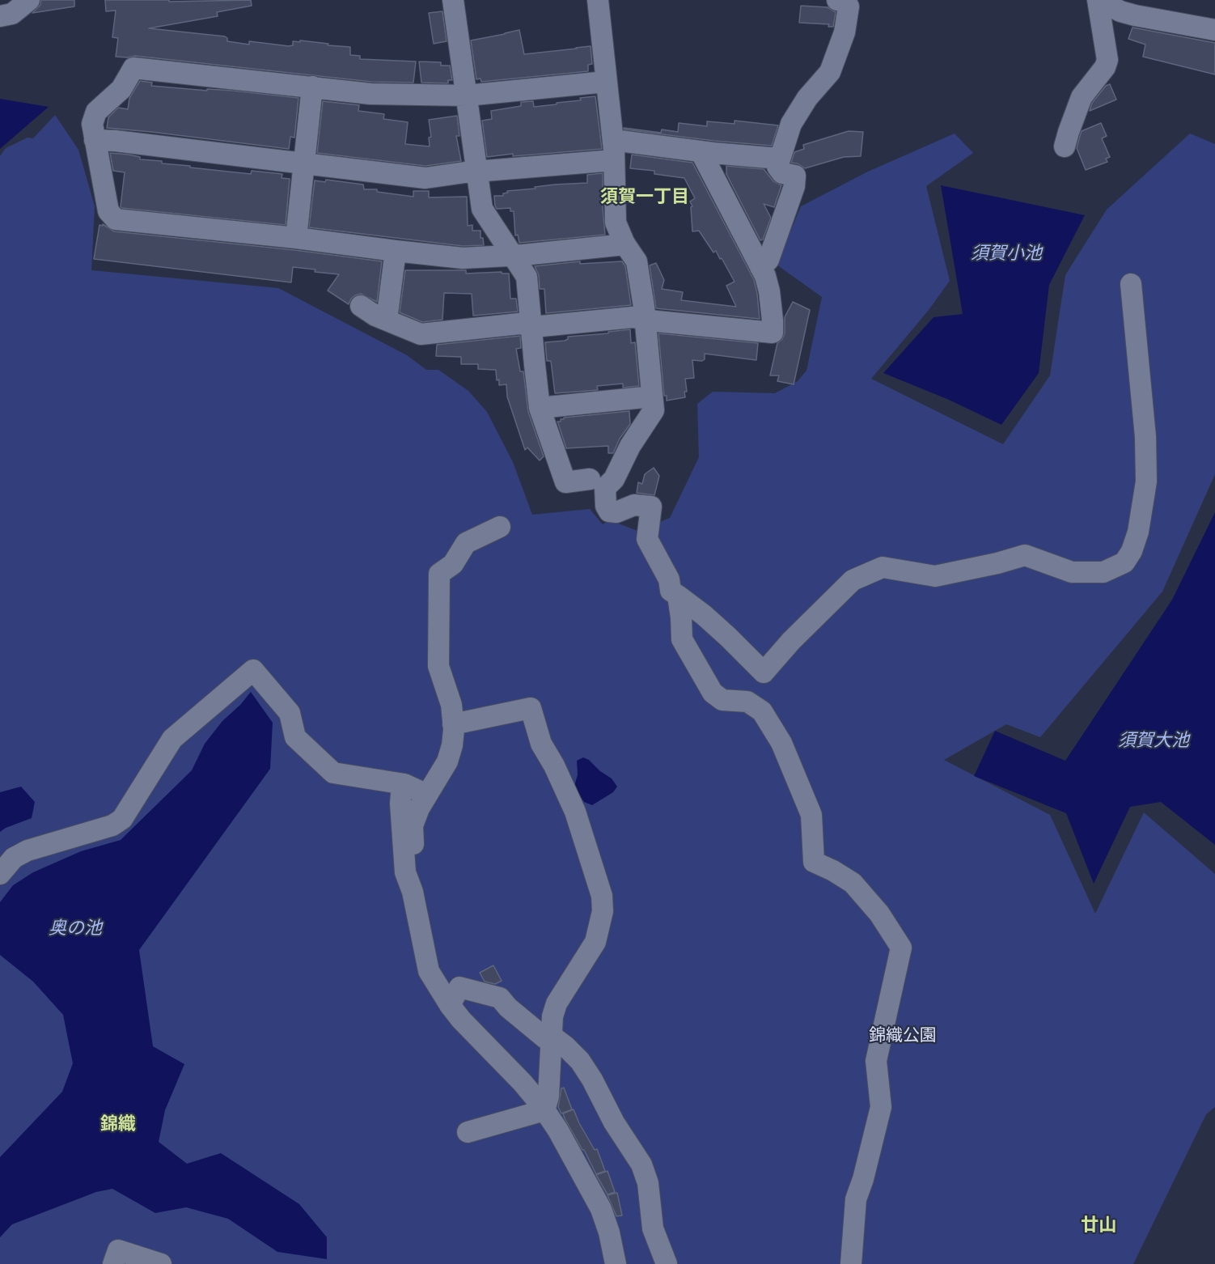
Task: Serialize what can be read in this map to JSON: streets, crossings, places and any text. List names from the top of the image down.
{
  "districts": ["須賀一丁目", "錦織", "廿山"],
  "water": ["須賀小池", "須賀大池", "奥の池"],
  "parks": ["錦織公園"]
}
